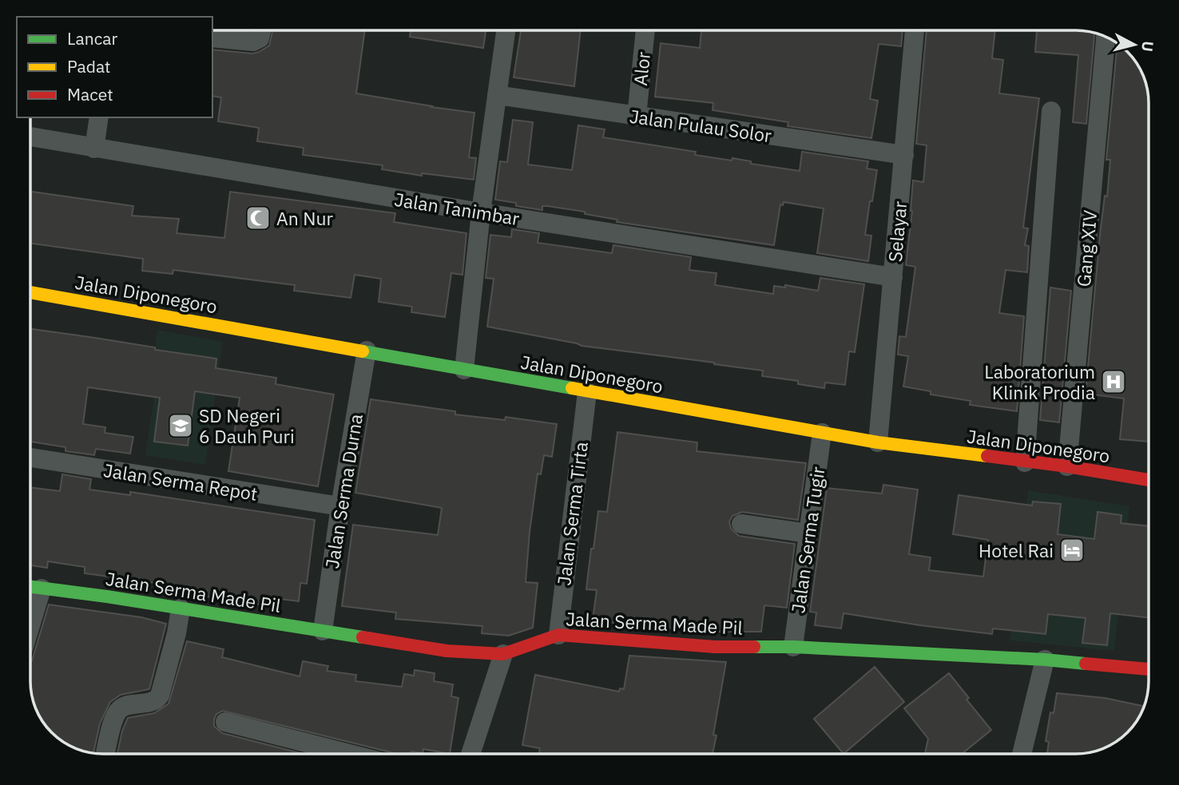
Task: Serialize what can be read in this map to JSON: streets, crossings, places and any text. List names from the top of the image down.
{
  "streets": {
    "main road": ["Jalan Diponegoro", "Jalan Serma Made Pil"],
    "street": [
      "Alor",
      "Jalan Pulau Solor",
      "Jalan Tanimbar",
      "Selayar",
      "Gang XIV",
      "Jalan Serma Repot",
      "Jalan Serma Durna",
      "Jalan Serma Tirta",
      "Jalan Serma Tugir"
    ]
  },
  "crossings": [
    ["Alor", "Jalan Pulau Solor"],
    ["Jalan Pulau Solor", "Selayar"],
    ["Jalan Tanimbar", "Selayar"],
    ["Selayar", "Jalan Diponegoro"],
    ["Gang XIV", "Jalan Diponegoro"],
    ["Jalan Diponegoro", "Jalan Serma Durna"],
    ["Jalan Diponegoro", "Jalan Serma Tirta"],
    ["Jalan Diponegoro", "Jalan Serma Tugir"],
    ["Jalan Serma Repot", "Jalan Serma Durna"],
    ["Jalan Serma Durna", "Jalan Serma Made Pil"],
    ["Jalan Serma Tirta", "Jalan Serma Made Pil"],
    ["Jalan Serma Tugir", "Jalan Serma Made Pil"]
  ],
  "places": {
    "mosque": ["An Nur"],
    "hospital": ["Laboratorium Klinik Prodia"],
    "school or university": ["SD Negeri 6 Dauh Puri"],
    "hotel": ["Hotel Rai"]
  },
  "legend": ["Lancar", "Padat", "Macet"],
  "north": "right"
}
